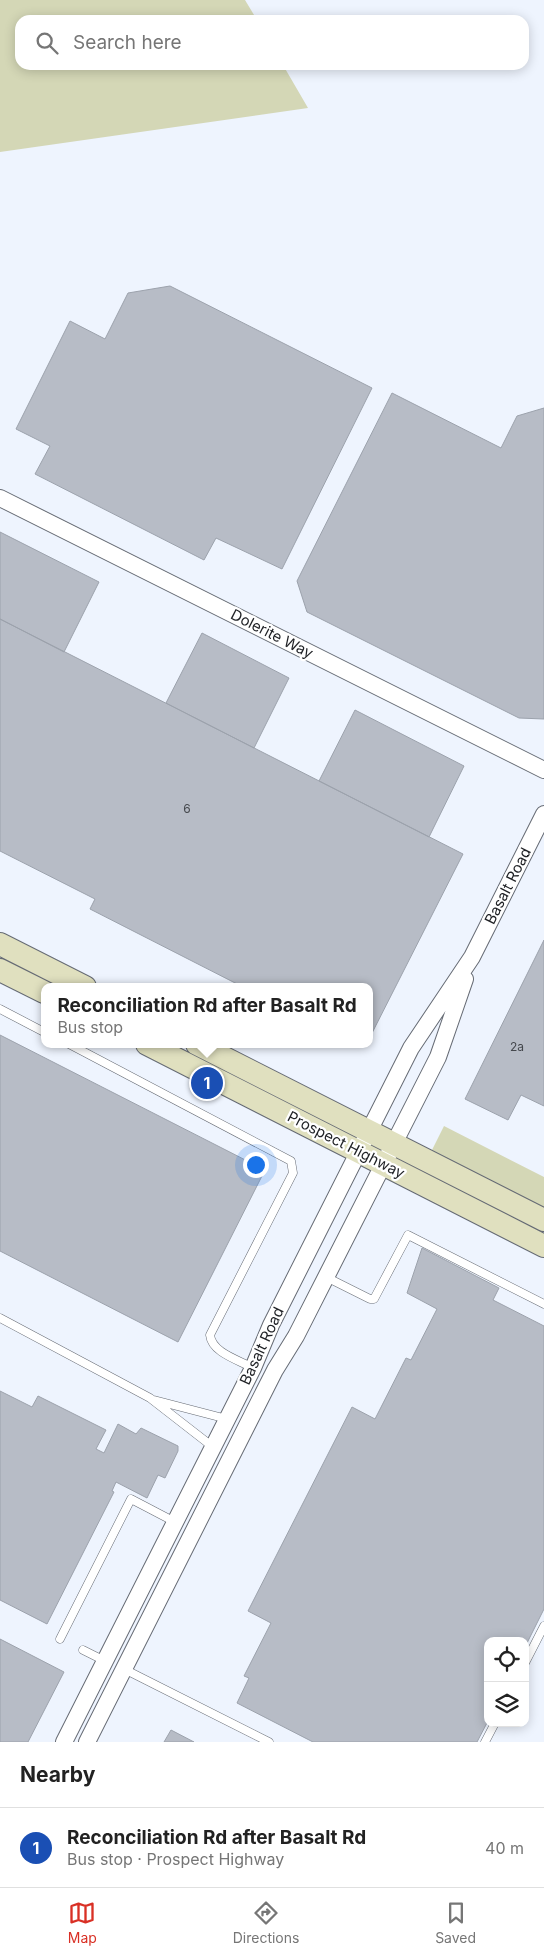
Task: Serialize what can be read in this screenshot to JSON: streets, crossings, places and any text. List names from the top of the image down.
{
  "streets": {
    "main road": ["Prospect Highway"],
    "street": ["Dolerite Way", "Basalt Road"]
  },
  "crossings": [
    ["Basalt Road", "Prospect Highway"]
  ],
  "house_numbers": ["6", "2a"],
  "page": {
    "search": "Search here",
    "popup": ["Reconciliation Rd after Basalt Rd", "Bus stop"],
    "pins": "1",
    "heading": "Nearby",
    "list": [
      {
        "mark": "1",
        "name": "Reconciliation Rd after Basalt Rd",
        "note": "Bus stop · Prospect Highway",
        "value": "40 m"
      }
    ],
    "nav": ["Map", "Directions", "Saved"]
  }
}
